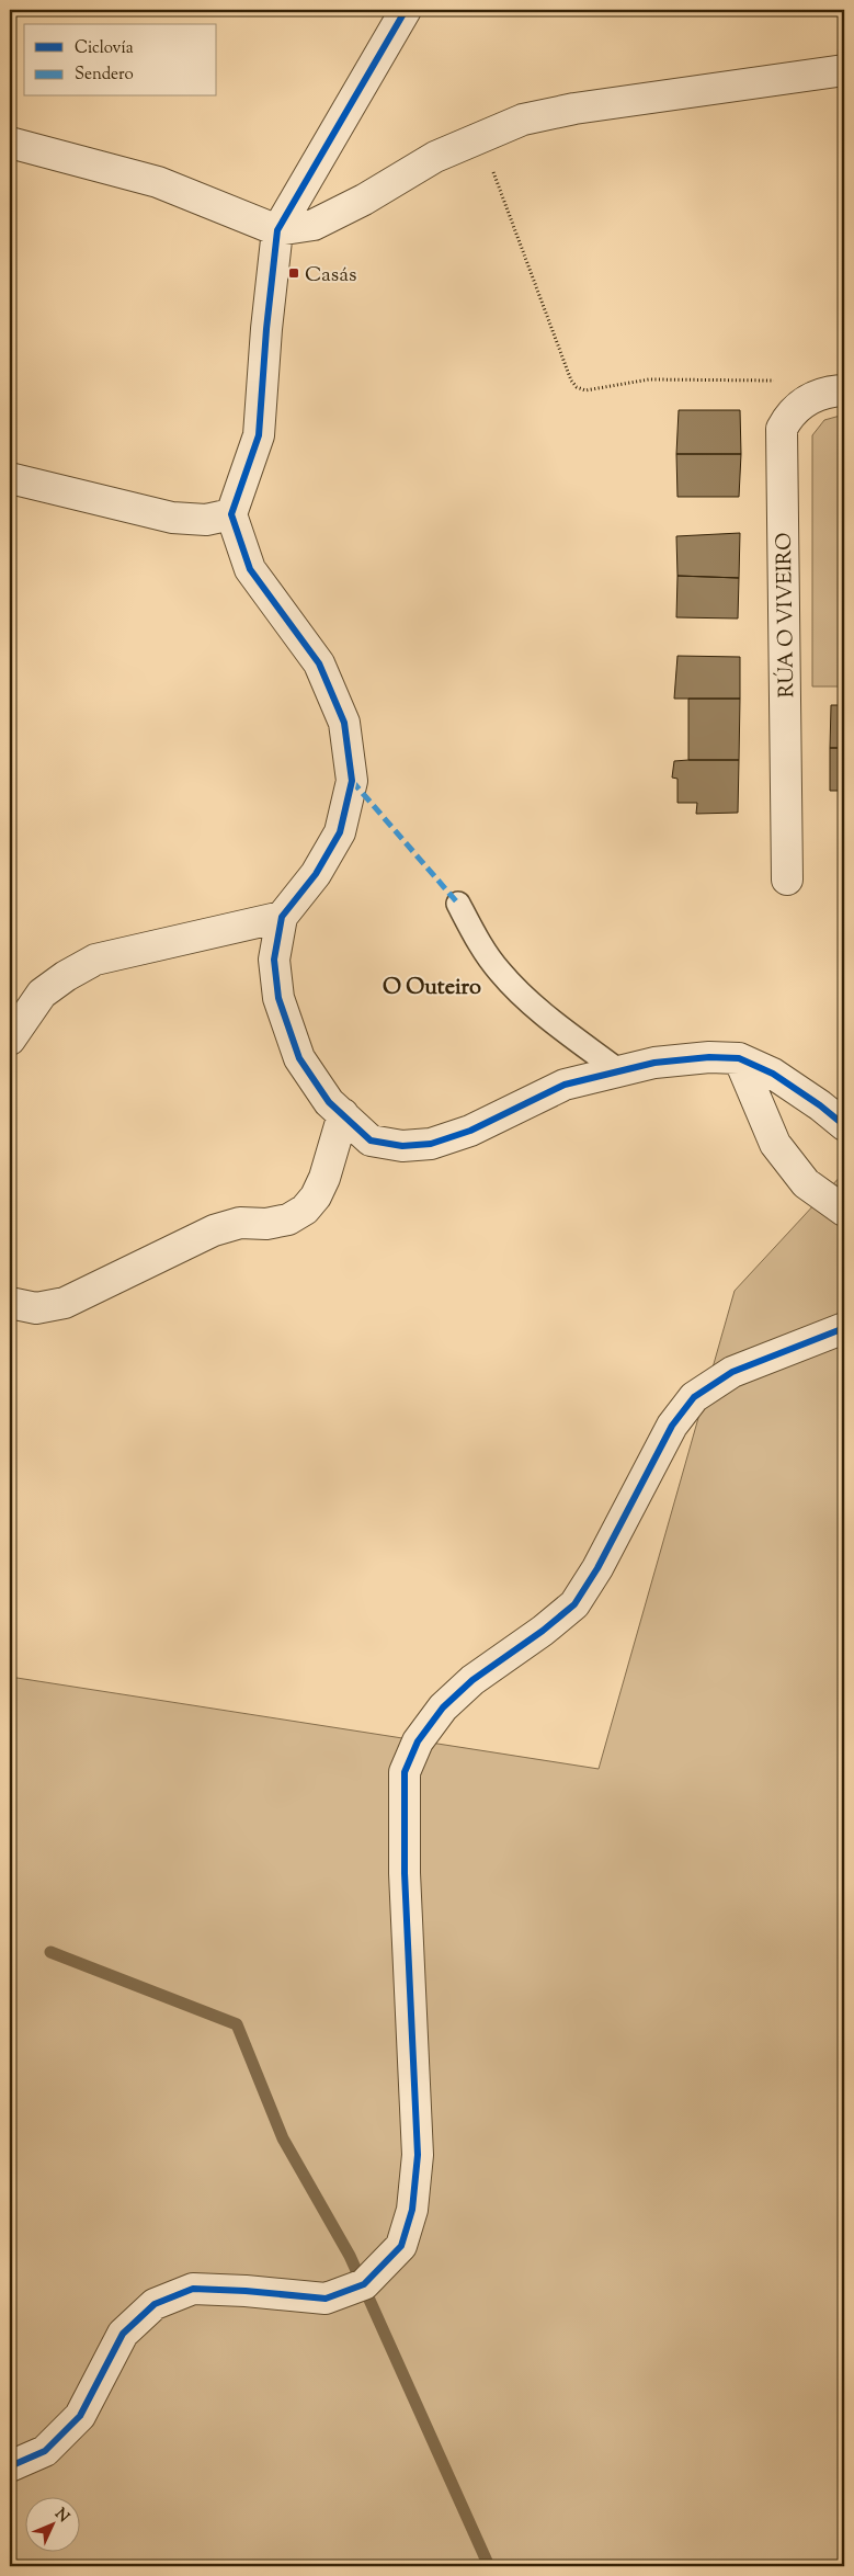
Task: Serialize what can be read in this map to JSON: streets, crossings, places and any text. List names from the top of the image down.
{
  "streets": {
    "street": ["RÚA O VIVEIRO"]
  },
  "districts": ["O Outeiro"],
  "places": {
    "transit": ["Casás"]
  },
  "legend": ["Ciclovía", "Sendero"],
  "north": "top right"
}
